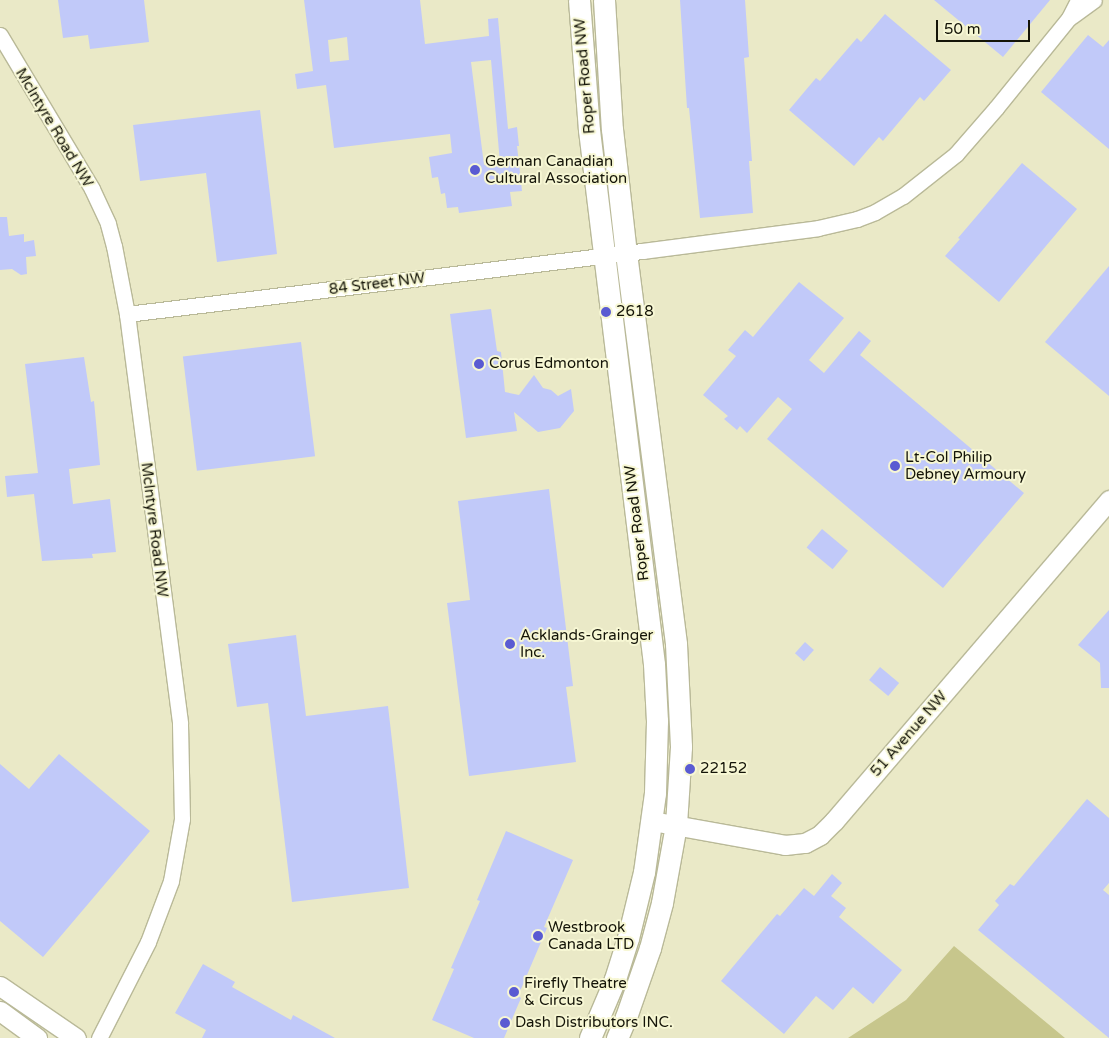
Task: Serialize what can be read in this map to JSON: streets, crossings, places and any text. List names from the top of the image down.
{
  "streets": {
    "main road": ["Roper Road NW"],
    "street": ["McIntyre Road NW", "84 Street NW", "51 Avenue NW"]
  },
  "crossings": [
    ["Roper Road NW", "84 Street NW"],
    ["Roper Road NW", "51 Avenue NW"],
    ["McIntyre Road NW", "84 Street NW"]
  ],
  "places": [
    "German Canadian Cultural Association",
    "2618",
    "Corus Edmonton",
    "Lt-Col Philip Debney Armoury",
    "Acklands-Grainger Inc.",
    "22152",
    "Westbrook Canada LTD",
    "Firefly Theatre & Circus",
    "Dash Distributors INC."
  ],
  "scale_bar": "50 m"
}
